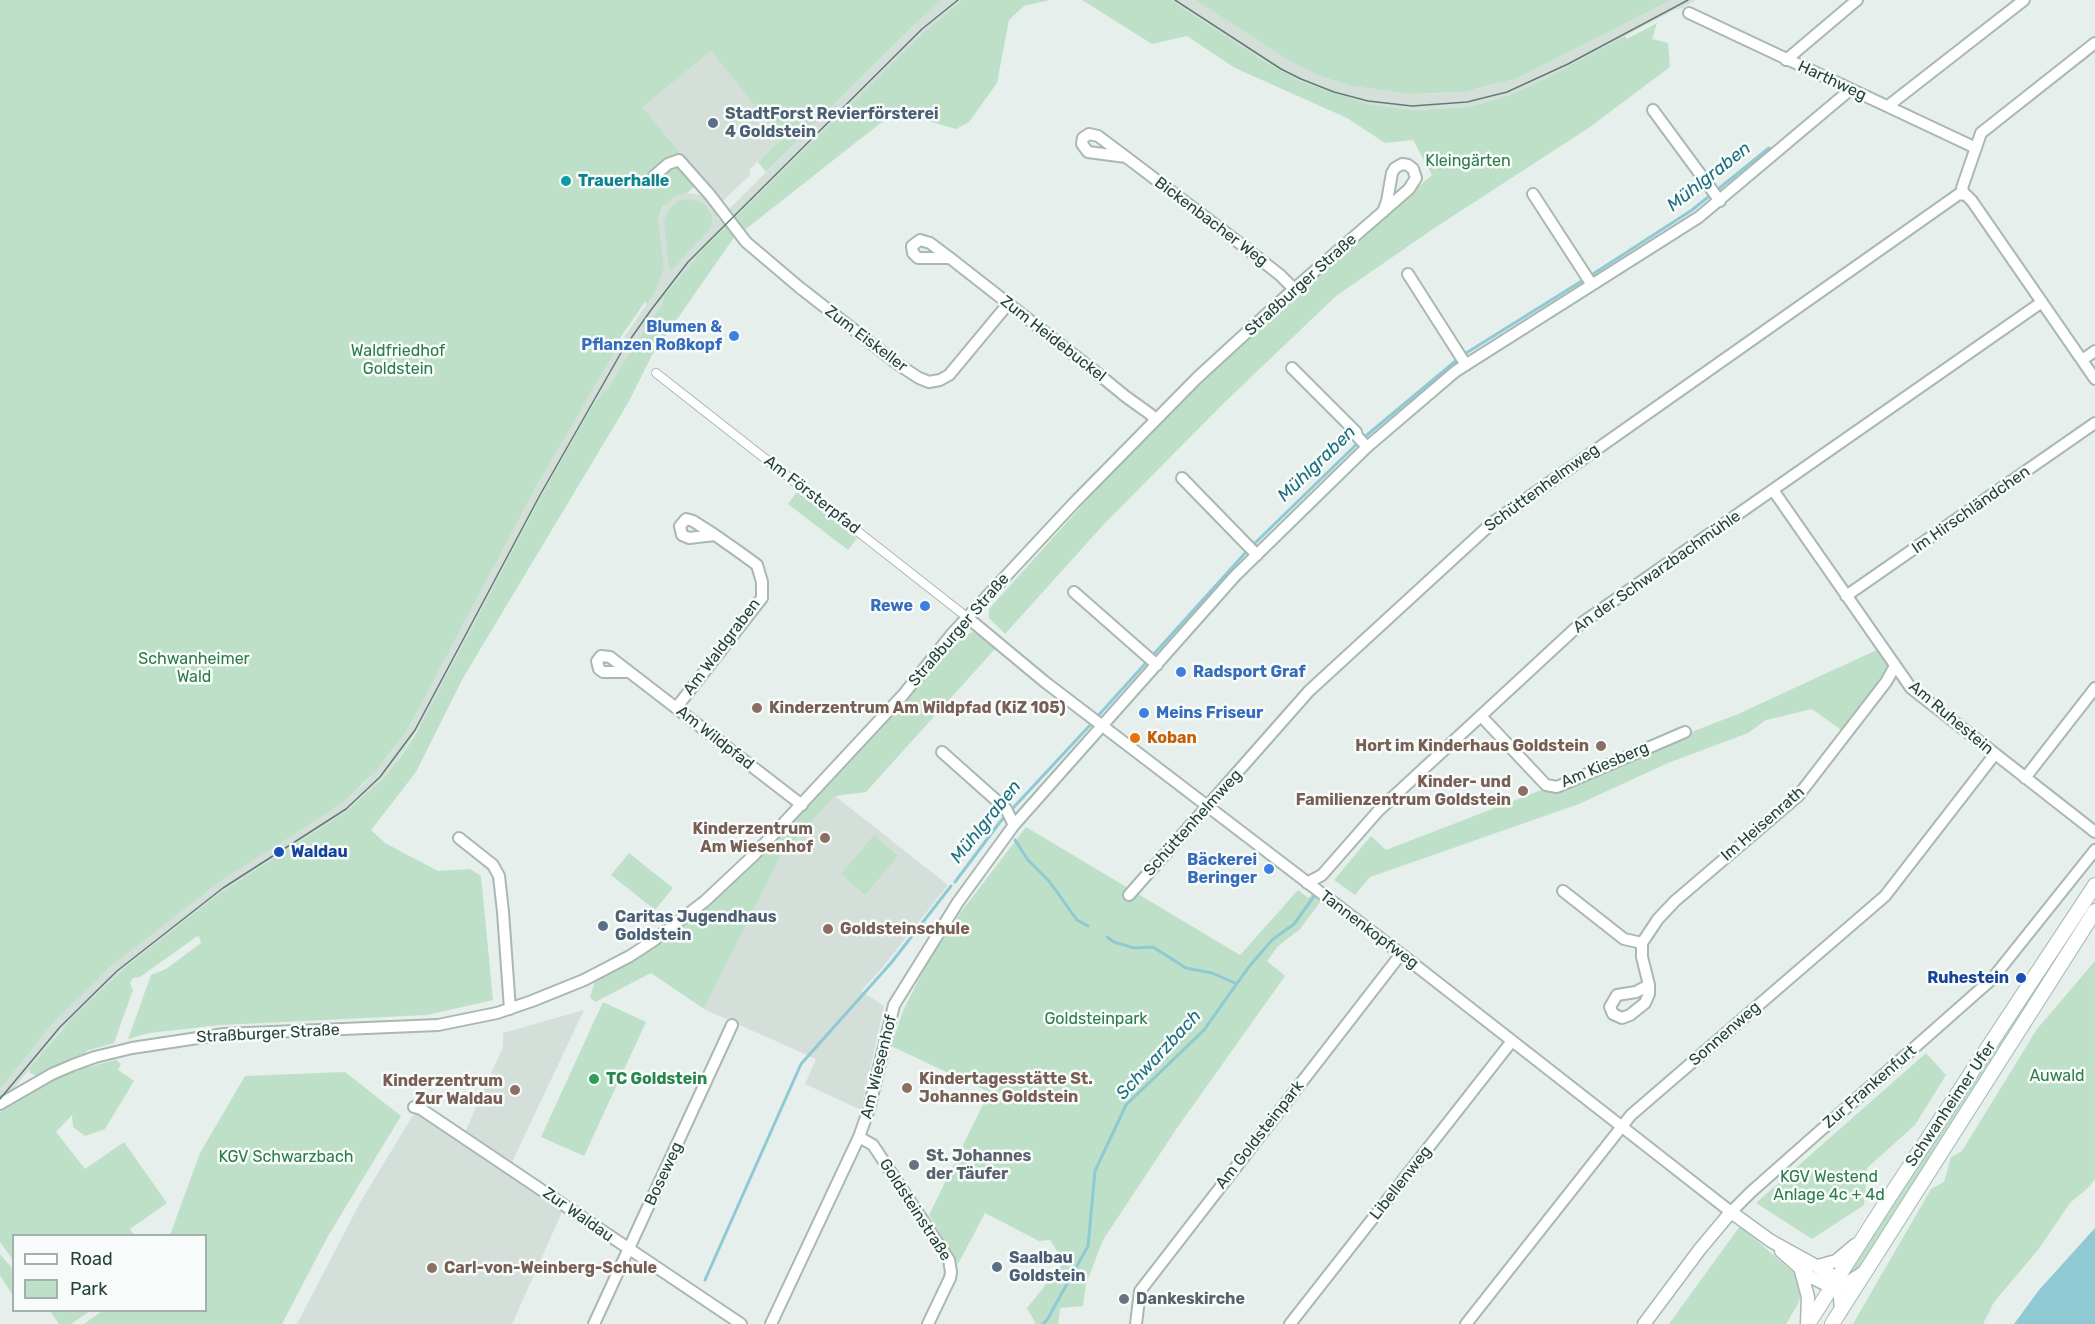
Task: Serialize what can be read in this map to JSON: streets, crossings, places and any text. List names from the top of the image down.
{
  "streets": {
    "main road": ["Schwanheimer Ufer"],
    "street": [
      "Harthweg",
      "Bickenbacher Weg",
      "Straßburger Straße",
      "Zum Eiskeller",
      "Zum Heidebuckel",
      "Schüttenhelmweg",
      "Am Försterpfad",
      "Im Hirschländchen",
      "An der Schwarzbachmühle",
      "Am Waldgraben",
      "Am Ruhestein",
      "Am Wildpfad",
      "Am Kiesberg",
      "Im Heisenrath",
      "Tannenkopfweg",
      "Sonnenweg",
      "Am Wiesenhof",
      "Zur Frankenfurt",
      "Am Goldsteinpark",
      "Boseweg",
      "Libellenweg",
      "Goldsteinstraße",
      "Zur Waldau"
    ]
  },
  "crossings": [
    ["Harthweg", "Am Wiesenhof"],
    ["Bickenbacher Weg", "Straßburger Straße"],
    ["Straßburger Straße", "Zum Heidebuckel"],
    ["Straßburger Straße", "Am Försterpfad"],
    ["Straßburger Straße", "Am Wildpfad"],
    ["Straßburger Straße", "Tannenkopfweg"],
    ["Zum Eiskeller", "Zum Heidebuckel"],
    ["Schüttenhelmweg", "Tannenkopfweg"],
    ["Am Försterpfad", "Tannenkopfweg"],
    ["Im Hirschländchen", "Am Ruhestein"],
    ["An der Schwarzbachmühle", "Am Ruhestein"],
    ["An der Schwarzbachmühle", "Am Kiesberg"],
    ["An der Schwarzbachmühle", "Tannenkopfweg"],
    ["Am Waldgraben", "Am Wildpfad"],
    ["Am Ruhestein", "Im Heisenrath"],
    ["Am Ruhestein", "Sonnenweg"],
    ["Tannenkopfweg", "Sonnenweg"],
    ["Tannenkopfweg", "Am Wiesenhof"],
    ["Tannenkopfweg", "Zur Frankenfurt"],
    ["Tannenkopfweg", "Schwanheimer Ufer"],
    ["Tannenkopfweg", "Am Goldsteinpark"],
    ["Tannenkopfweg", "Libellenweg"],
    ["Am Wiesenhof", "Goldsteinstraße"],
    ["Boseweg", "Zur Waldau"]
  ],
  "water": ["Mühlgraben", "Schwarzbach"],
  "parks": [
    "Kleingärten",
    "Waldfriedhof Goldstein",
    "Schwanheimer Wald",
    "Goldsteinpark",
    "Auwald",
    "KGV Schwarzbach",
    "KGV Westend Anlage 4c + 4d"
  ],
  "places": [
    "StadtForst Revierförsterei 4 Goldstein",
    "Trauerhalle",
    "Blumen & Pflanzen Roßkopf",
    "Rewe",
    "Radsport Graf",
    "Kinderzentrum Am Wildpfad (KiZ 105)",
    "Meins Friseur",
    "Koban",
    "Hort im Kinderhaus Goldstein",
    "Kinder- und Familienzentrum Goldstein",
    "Kinderzentrum Am Wiesenhof",
    "Waldau",
    "Bäckerei Beringer",
    "Caritas Jugendhaus Goldstein",
    "Goldsteinschule",
    "Ruhestein",
    "TC Goldstein",
    "Kindertagesstätte St. Johannes Goldstein",
    "Kinderzentrum Zur Waldau",
    "St. Johannes der Täufer",
    "Saalbau Goldstein",
    "Carl-von-Weinberg-Schule",
    "Dankeskirche"
  ],
  "legend": ["Road", "Park"]
}
